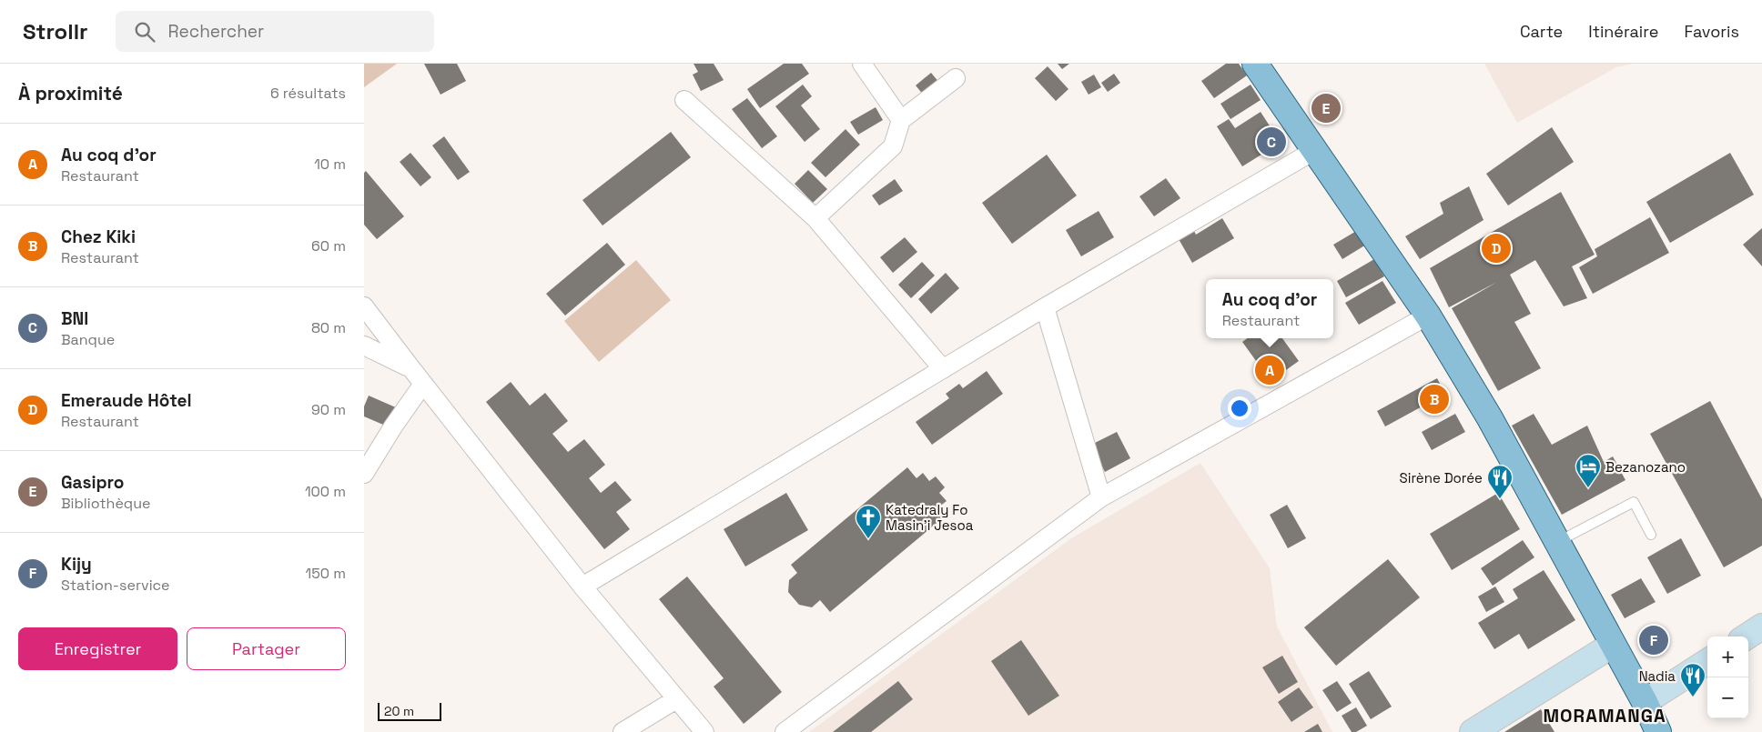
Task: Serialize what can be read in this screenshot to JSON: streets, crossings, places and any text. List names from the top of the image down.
{
  "districts": ["MORAMANGA"],
  "places": {
    "hotel": ["Bezanozano"],
    "restaurant": ["Sirène Dorée", "Nadia"],
    "church": ["Katedraly Fo Masin'i Jesoa"]
  },
  "scale_bar": "20 m",
  "page": {
    "header": "Strollr",
    "search": "Rechercher",
    "nav": ["Carte", "Itinéraire", "Favoris"],
    "heading": ["À proximité", "6 résultats"],
    "pins": [
      "E",
      "C",
      "D",
      "A",
      "B",
      "F"
    ],
    "list": [
      {
        "mark": "A",
        "name": "Au coq d'or",
        "note": "Restaurant",
        "value": "10 m"
      },
      {
        "mark": "B",
        "name": "Chez Kiki",
        "note": "Restaurant",
        "value": "60 m"
      },
      {
        "mark": "C",
        "name": "BNI",
        "note": "Banque",
        "value": "80 m"
      },
      {
        "mark": "D",
        "name": "Emeraude Hôtel",
        "note": "Restaurant",
        "value": "90 m"
      },
      {
        "mark": "E",
        "name": "Gasipro",
        "note": "Bibliothèque",
        "value": "100 m"
      },
      {
        "mark": "F",
        "name": "Kijy",
        "note": "Station-service",
        "value": "150 m"
      }
    ],
    "popup": ["Au coq d'or", "Restaurant"],
    "buttons": ["Enregistrer", "Partager"],
    "map_buttons": ["+", "−"],
    "scale": "20 m"
  }
}
